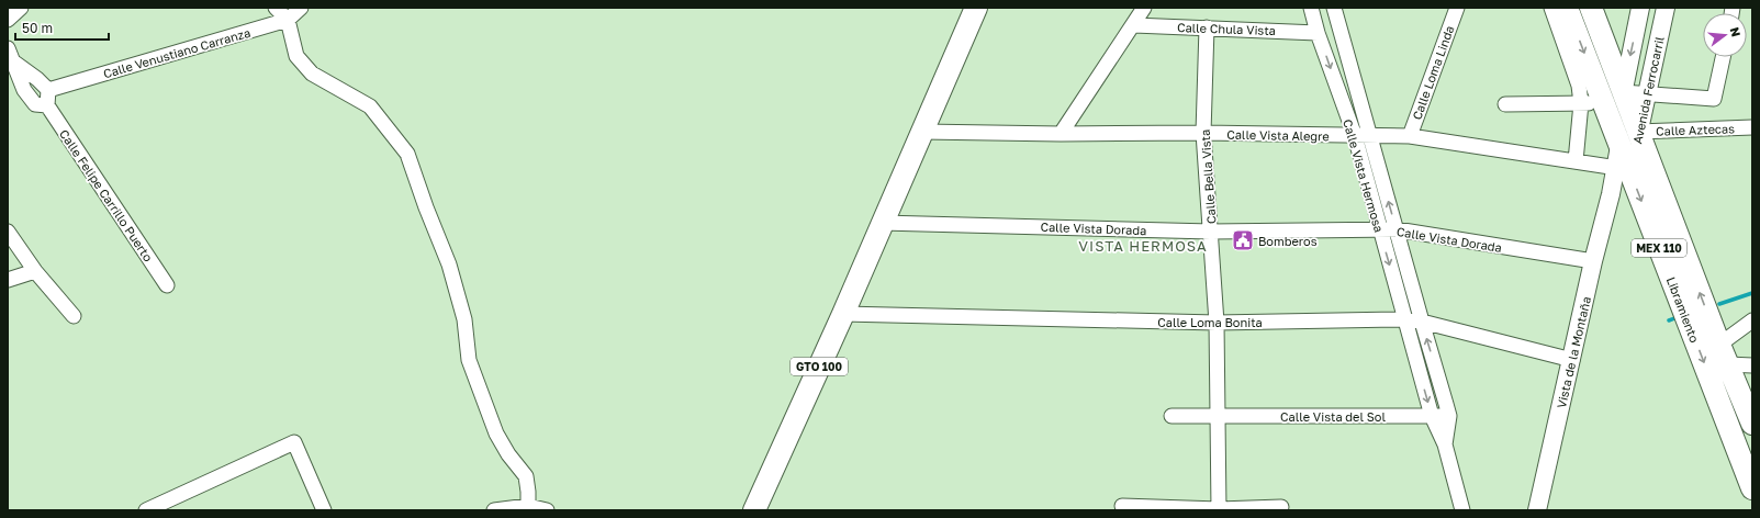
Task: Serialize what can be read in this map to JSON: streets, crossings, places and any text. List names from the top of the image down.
{
  "streets": {
    "main road": ["MEX 110", "Libramiento", "GTO 100"],
    "street": [
      "Calle Chula Vista",
      "Calle Venustiano Carranza",
      "Calle Loma Linda",
      "Avenida Ferrocarril",
      "Calle Aztecas",
      "Calle Vista Alegre",
      "Calle Vista Hermosa",
      "Calle Bella Vista",
      "Calle Felipe Carrillo Puerto",
      "Calle Vista Dorada",
      "Calle Loma Bonita",
      "Vista de la Montaña",
      "Calle Vista del Sol"
    ]
  },
  "crossings": [
    ["Calle Chula Vista", "Calle Vista Hermosa"],
    ["Calle Chula Vista", "Calle Bella Vista"],
    ["Calle Loma Linda", "Calle Vista Alegre"],
    ["Avenida Ferrocarril", "Calle Aztecas"],
    ["Avenida Ferrocarril", "Calle Vista Alegre"],
    ["Avenida Ferrocarril", "Libramiento"],
    ["Avenida Ferrocarril", "Vista de la Montaña"],
    ["Calle Aztecas", "Libramiento"],
    ["Calle Vista Alegre", "Calle Vista Hermosa"],
    ["Calle Vista Alegre", "Calle Bella Vista"],
    ["Calle Vista Alegre", "Libramiento"],
    ["Calle Vista Alegre", "Vista de la Montaña"],
    ["Calle Vista Alegre", "GTO 100"],
    ["Calle Vista Hermosa", "Calle Vista Dorada"],
    ["Calle Vista Hermosa", "Calle Loma Bonita"],
    ["Calle Vista Hermosa", "Calle Vista del Sol"],
    ["Calle Bella Vista", "Calle Vista Dorada"],
    ["Calle Bella Vista", "Calle Loma Bonita"],
    ["Calle Bella Vista", "Calle Vista del Sol"],
    ["Calle Vista Dorada", "Vista de la Montaña"],
    ["Calle Vista Dorada", "GTO 100"],
    ["Libramiento", "Vista de la Montaña"],
    ["Calle Loma Bonita", "Vista de la Montaña"],
    ["Calle Loma Bonita", "GTO 100"]
  ],
  "districts": ["VISTA HERMOSA"],
  "places": {
    "public building": ["Bomberos"]
  },
  "scale_bar": "50 m",
  "north": "right"
}
